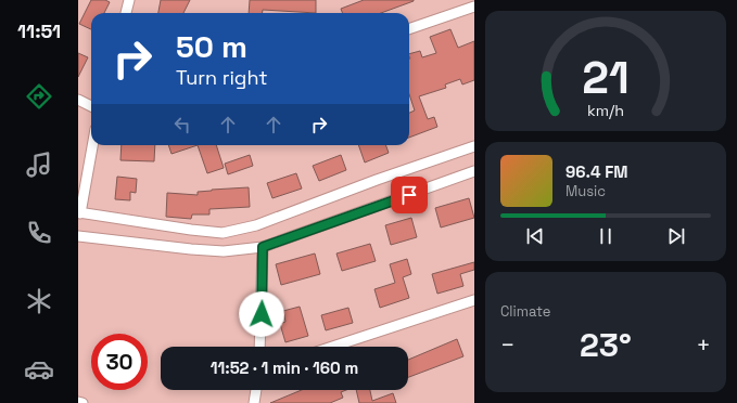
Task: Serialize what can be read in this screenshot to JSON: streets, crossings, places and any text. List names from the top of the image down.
{
  "page": {
    "tabs": "11:51",
    "turn": ["50 m", "Turn right"],
    "song": ["96.4 FM", "Music"],
    "tile": "Climate",
    "heat": ["−", "23°", "+"],
    "limit": "30",
    "trip": "11:52 · 1 min · 160 m",
    "gauge": ["21", "km/h"]
  }
}
